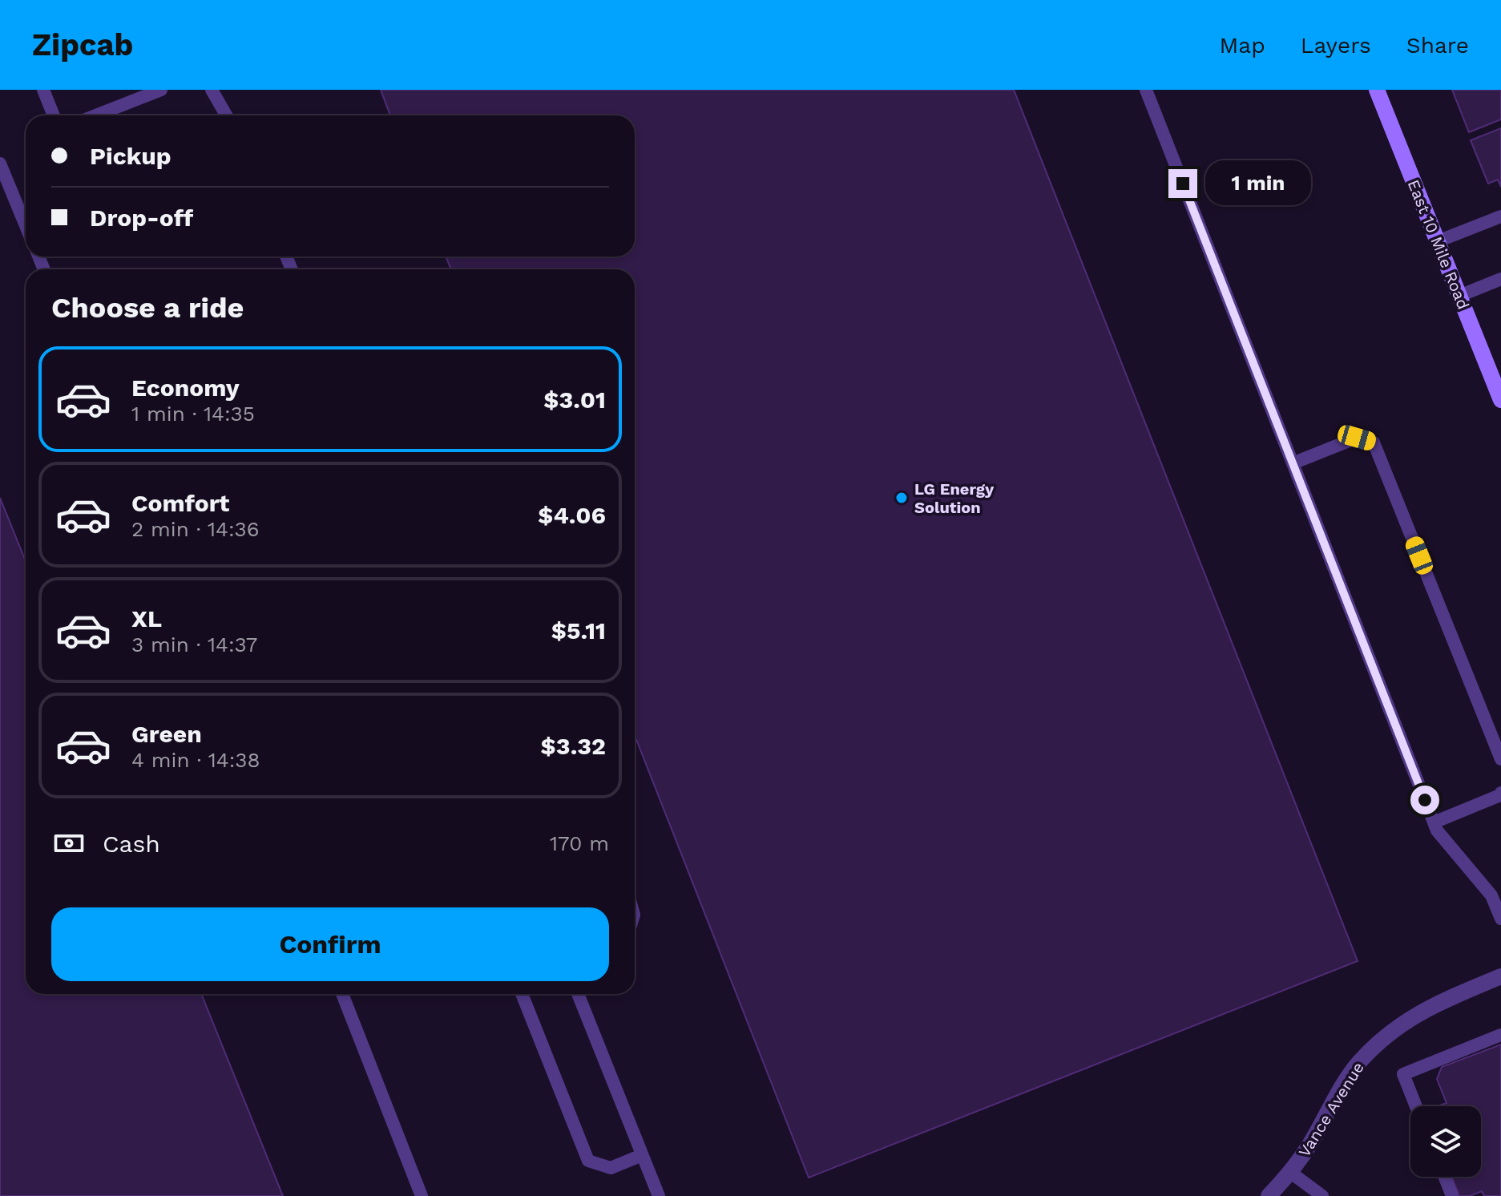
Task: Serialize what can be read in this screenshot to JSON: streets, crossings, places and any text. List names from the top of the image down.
{
  "streets": {
    "main road": ["East 10 Mile Road"],
    "street": ["Vance Avenue"]
  },
  "places": ["LG Energy Solution"],
  "page": {
    "header": "Zipcab",
    "nav": ["Map", "Layers", "Share"],
    "banner": ["Pickup", "Drop-off"],
    "bubble": "1 min",
    "heading": "Choose a ride",
    "list": [
      {
        "name": "Economy",
        "note": "1 min · 14:35",
        "value": "$3.01"
      },
      {
        "name": "Comfort",
        "note": "2 min · 14:36",
        "value": "$4.06"
      },
      {
        "name": "XL",
        "note": "3 min · 14:37",
        "value": "$5.11"
      },
      {
        "name": "Green",
        "note": "4 min · 14:38",
        "value": "$3.32"
      }
    ],
    "pay": ["Cash", "170 m"],
    "buttons": "Confirm"
  }
}
